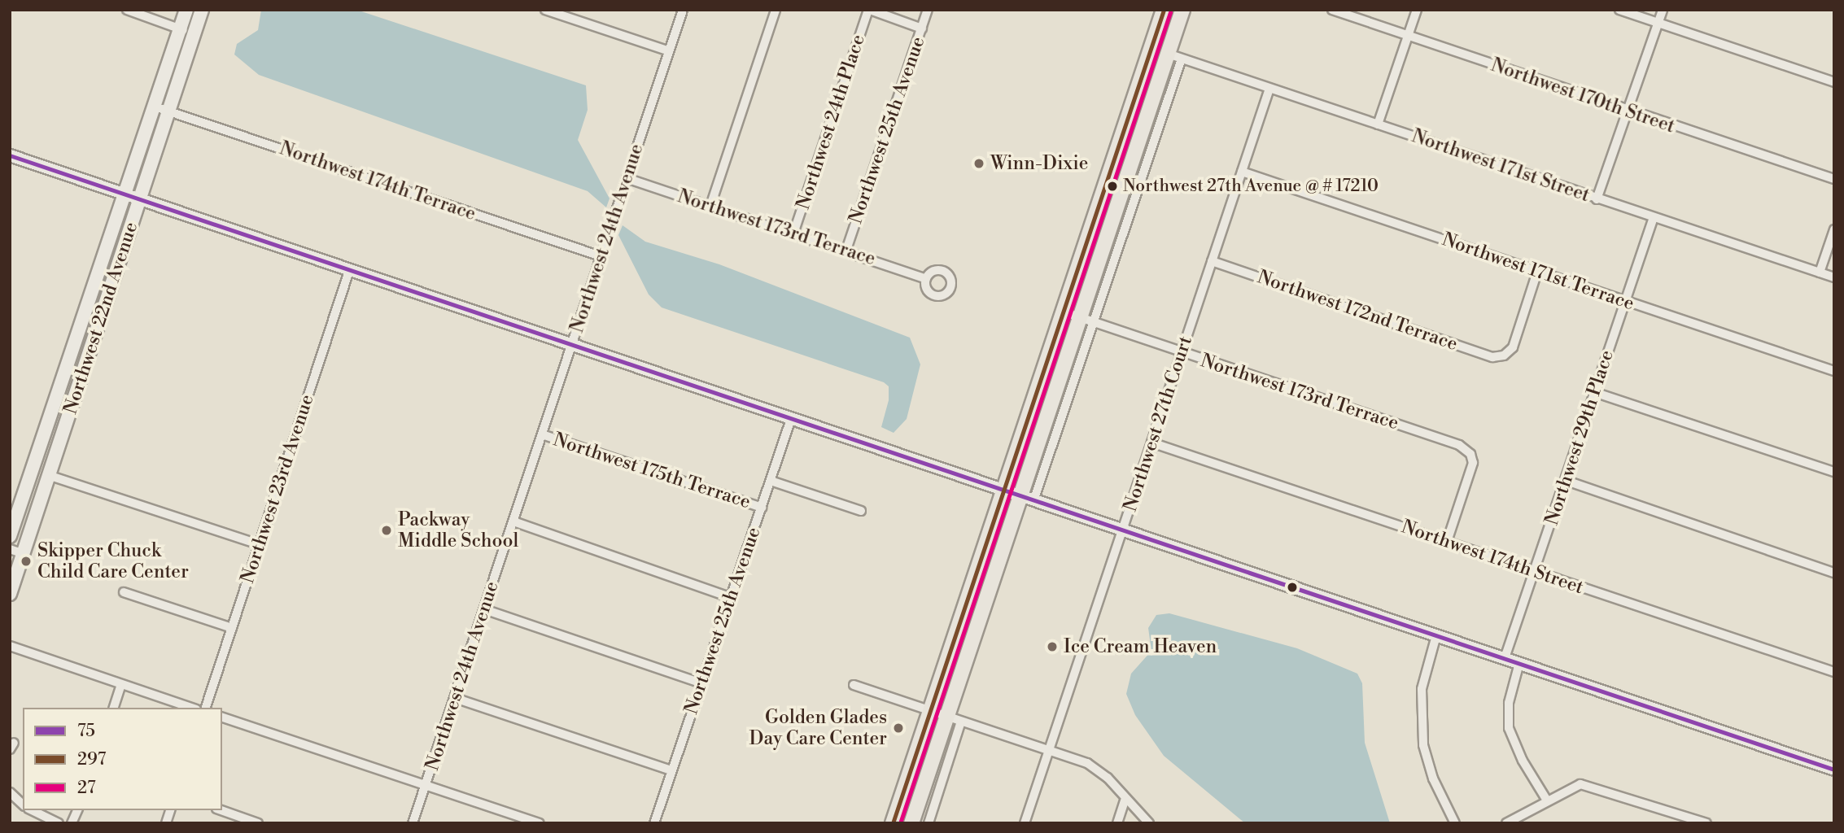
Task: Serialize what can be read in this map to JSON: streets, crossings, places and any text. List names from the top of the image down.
{
  "streets": {
    "main road": ["Northwest 22nd Avenue"],
    "street": [
      "Northwest 170th Street",
      "Northwest 24th Place",
      "Northwest 25th Avenue",
      "Northwest 171st Street",
      "Northwest 174th Terrace",
      "Northwest 173rd Terrace",
      "Northwest 24th Avenue",
      "Northwest 171st Terrace",
      "Northwest 172nd Terrace",
      "Northwest 27th Court",
      "Northwest 29th Place",
      "Northwest 175th Terrace",
      "Northwest 23rd Avenue",
      "Northwest 174th Street"
    ]
  },
  "crossings": [
    ["Northwest 24th Place", "Northwest 173rd Terrace"],
    ["Northwest 25th Avenue", "Northwest 173rd Terrace"],
    ["Northwest 25th Avenue", "Northwest 175th Terrace"],
    ["Northwest 171st Street", "Northwest 27th Court"],
    ["Northwest 171st Street", "Northwest 29th Place"],
    ["Northwest 174th Terrace", "Northwest 24th Avenue"],
    ["Northwest 174th Terrace", "Northwest 22nd Avenue"],
    ["Northwest 173rd Terrace", "Northwest 24th Avenue"],
    ["Northwest 173rd Terrace", "Northwest 27th Court"],
    ["Northwest 173rd Terrace", "Northwest 174th Street"],
    ["Northwest 24th Avenue", "Northwest 175th Terrace"],
    ["Northwest 171st Terrace", "Northwest 172nd Terrace"],
    ["Northwest 171st Terrace", "Northwest 27th Court"],
    ["Northwest 171st Terrace", "Northwest 29th Place"],
    ["Northwest 172nd Terrace", "Northwest 27th Court"],
    ["Northwest 27th Court", "Northwest 174th Street"],
    ["Northwest 29th Place", "Northwest 174th Street"]
  ],
  "places": [
    "Winn-Dixie",
    "Northwest 27th Avenue @ # 17210",
    "Packway Middle School",
    "Skipper Chuck Child Care Center",
    "Ice Cream Heaven",
    "Golden Glades Day Care Center"
  ],
  "lines": ["transit line 297", "transit line 27", "transit line 75"],
  "legend": ["75", "297", "27"]
}
